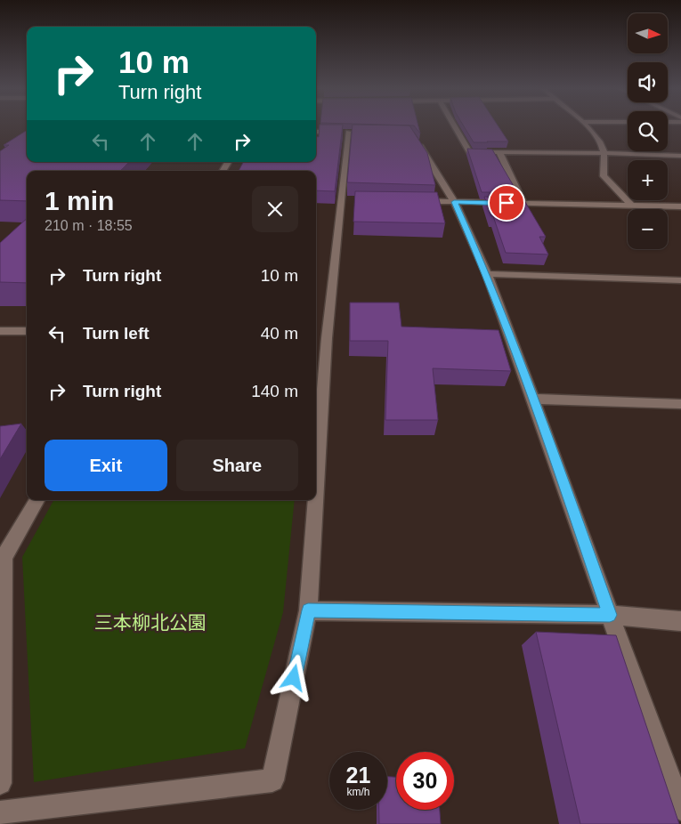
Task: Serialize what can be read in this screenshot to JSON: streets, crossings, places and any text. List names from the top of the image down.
{
  "parks": ["三本柳北公園"],
  "north": "right",
  "page": {
    "map_buttons": ["+", "−"],
    "turn": ["10 m", "Turn right"],
    "heading": ["1 min", "210 m · 18:55"],
    "list": [
      {
        "name": "Turn right",
        "value": "10 m"
      },
      {
        "name": "Turn left",
        "value": "40 m"
      },
      {
        "name": "Turn right",
        "value": "140 m"
      }
    ],
    "buttons": ["Exit", "Share"],
    "speed": "21 km/h",
    "limit": "30"
  }
}
